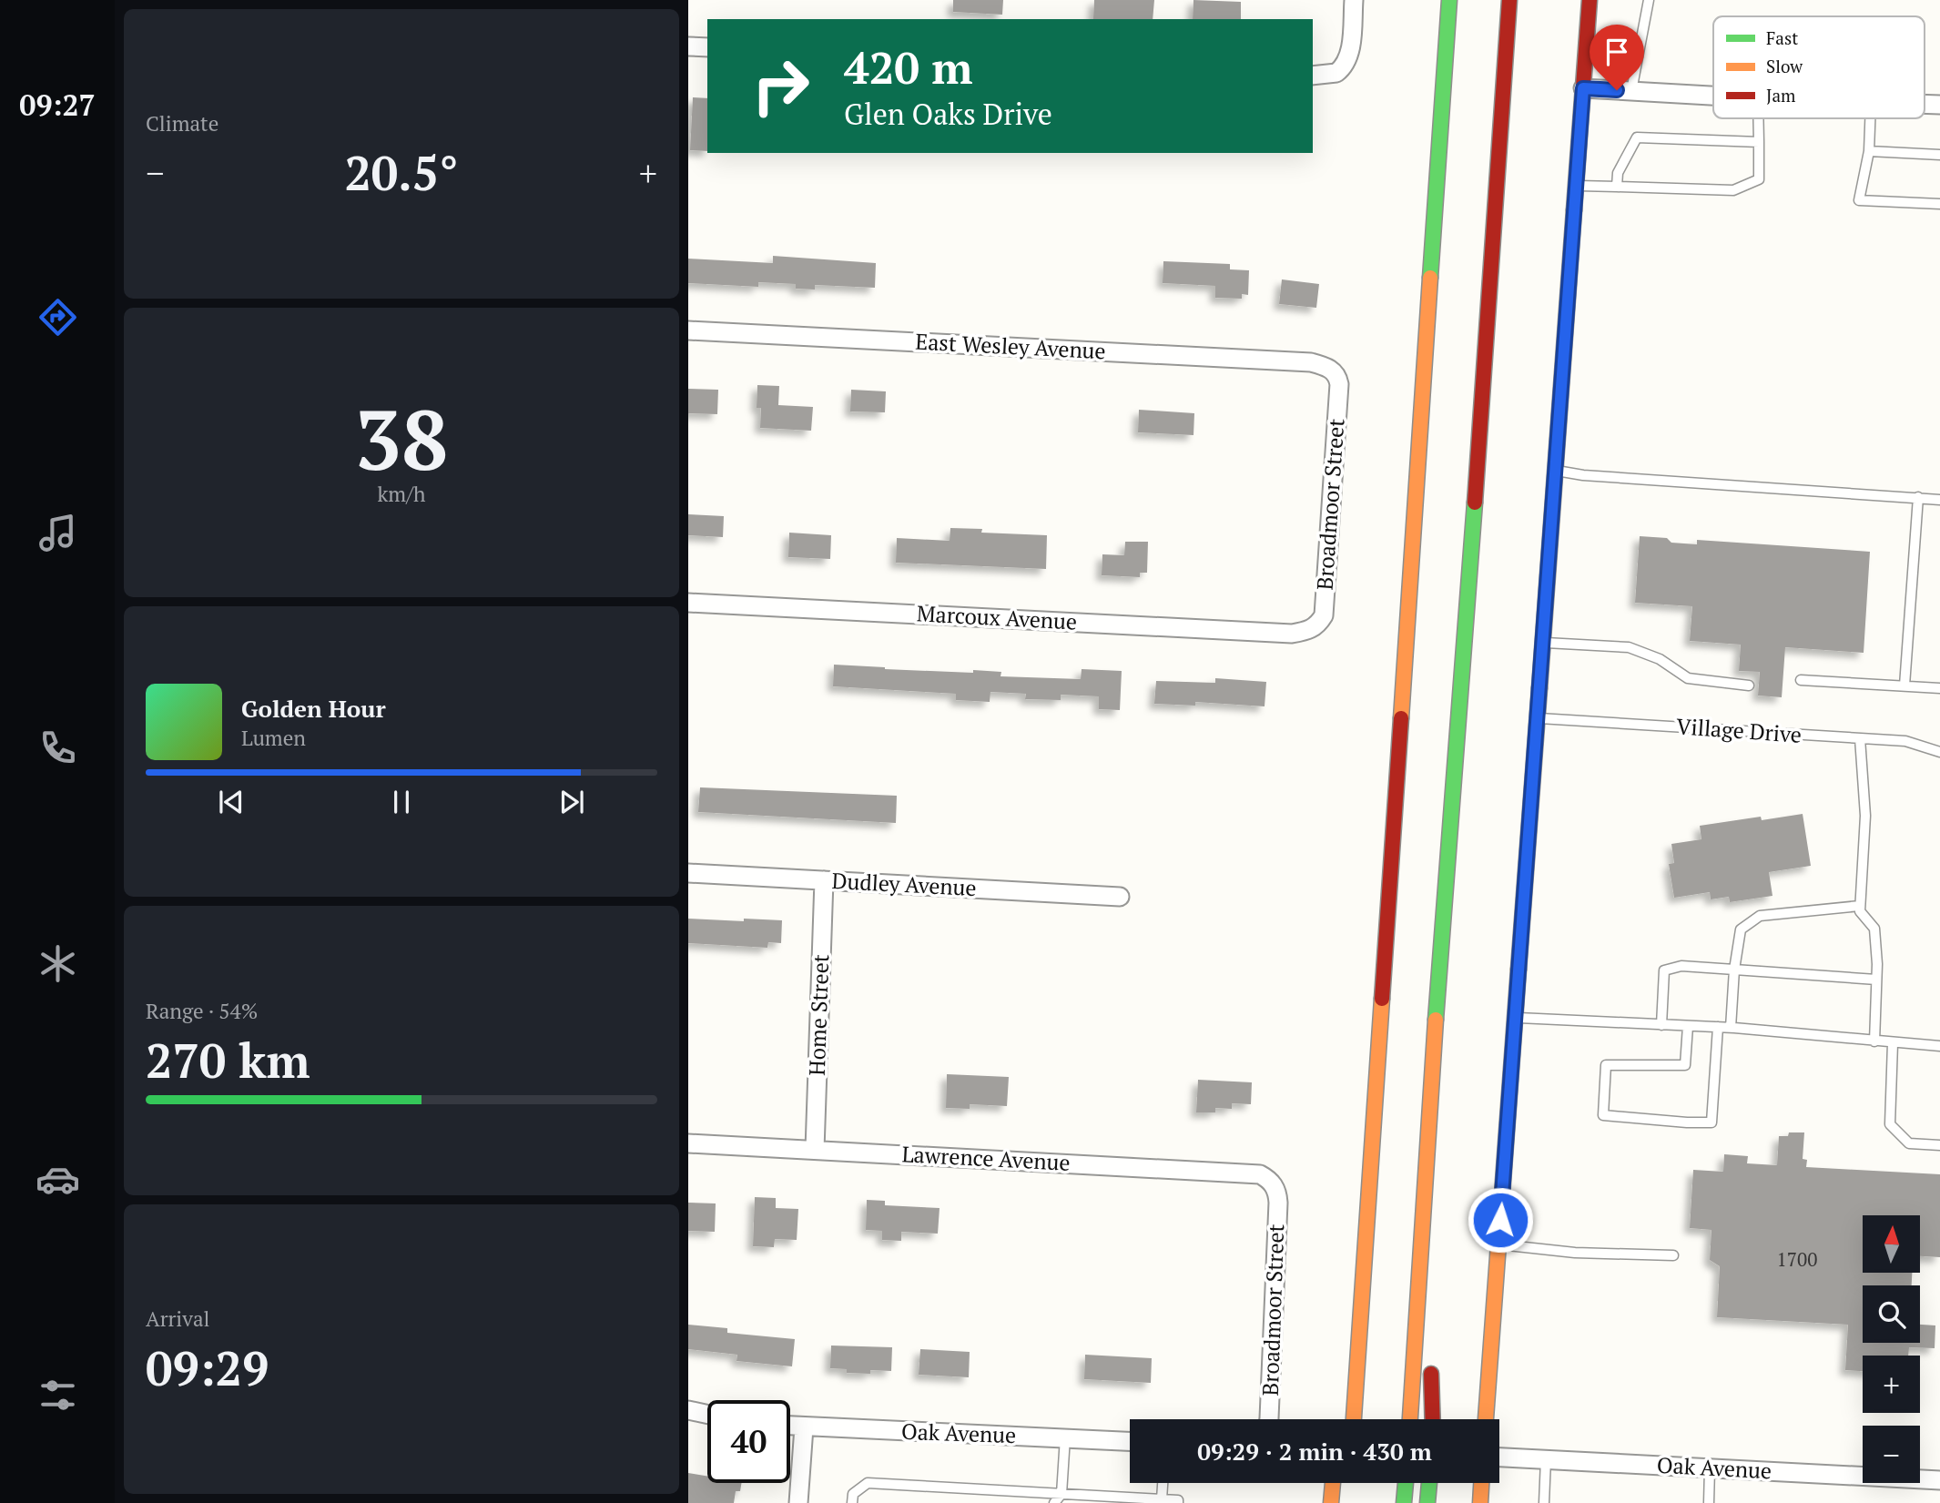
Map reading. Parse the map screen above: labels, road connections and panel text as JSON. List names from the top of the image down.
{
  "streets": {
    "street": [
      "East Wesley Avenue",
      "Broadmoor Street",
      "Marcoux Avenue",
      "Dudley Avenue",
      "Home Street",
      "Lawrence Avenue",
      "Oak Avenue"
    ],
    "lane": ["Village Drive"]
  },
  "crossings": [
    ["East Wesley Avenue", "Broadmoor Street"],
    ["Broadmoor Street", "Marcoux Avenue"],
    ["Broadmoor Street", "Lawrence Avenue"],
    ["Dudley Avenue", "Home Street"],
    ["Home Street", "Lawrence Avenue"]
  ],
  "house_numbers": ["1700"],
  "legend": ["Fast", "Slow", "Jam"],
  "north": "top",
  "page": {
    "tabs": "09:27",
    "tile": [
      "Climate",
      ["38", "km/h"],
      ["Range · 54%", "270 km"],
      ["Arrival", "09:29"]
    ],
    "turn": ["420 m", "Glen Oaks Drive"],
    "heat": ["−", "20.5°", "+"],
    "song": ["Golden Hour", "Lumen"],
    "map_buttons": ["+", "−"],
    "limit": "40",
    "trip": "09:29 · 2 min · 430 m"
  }
}
